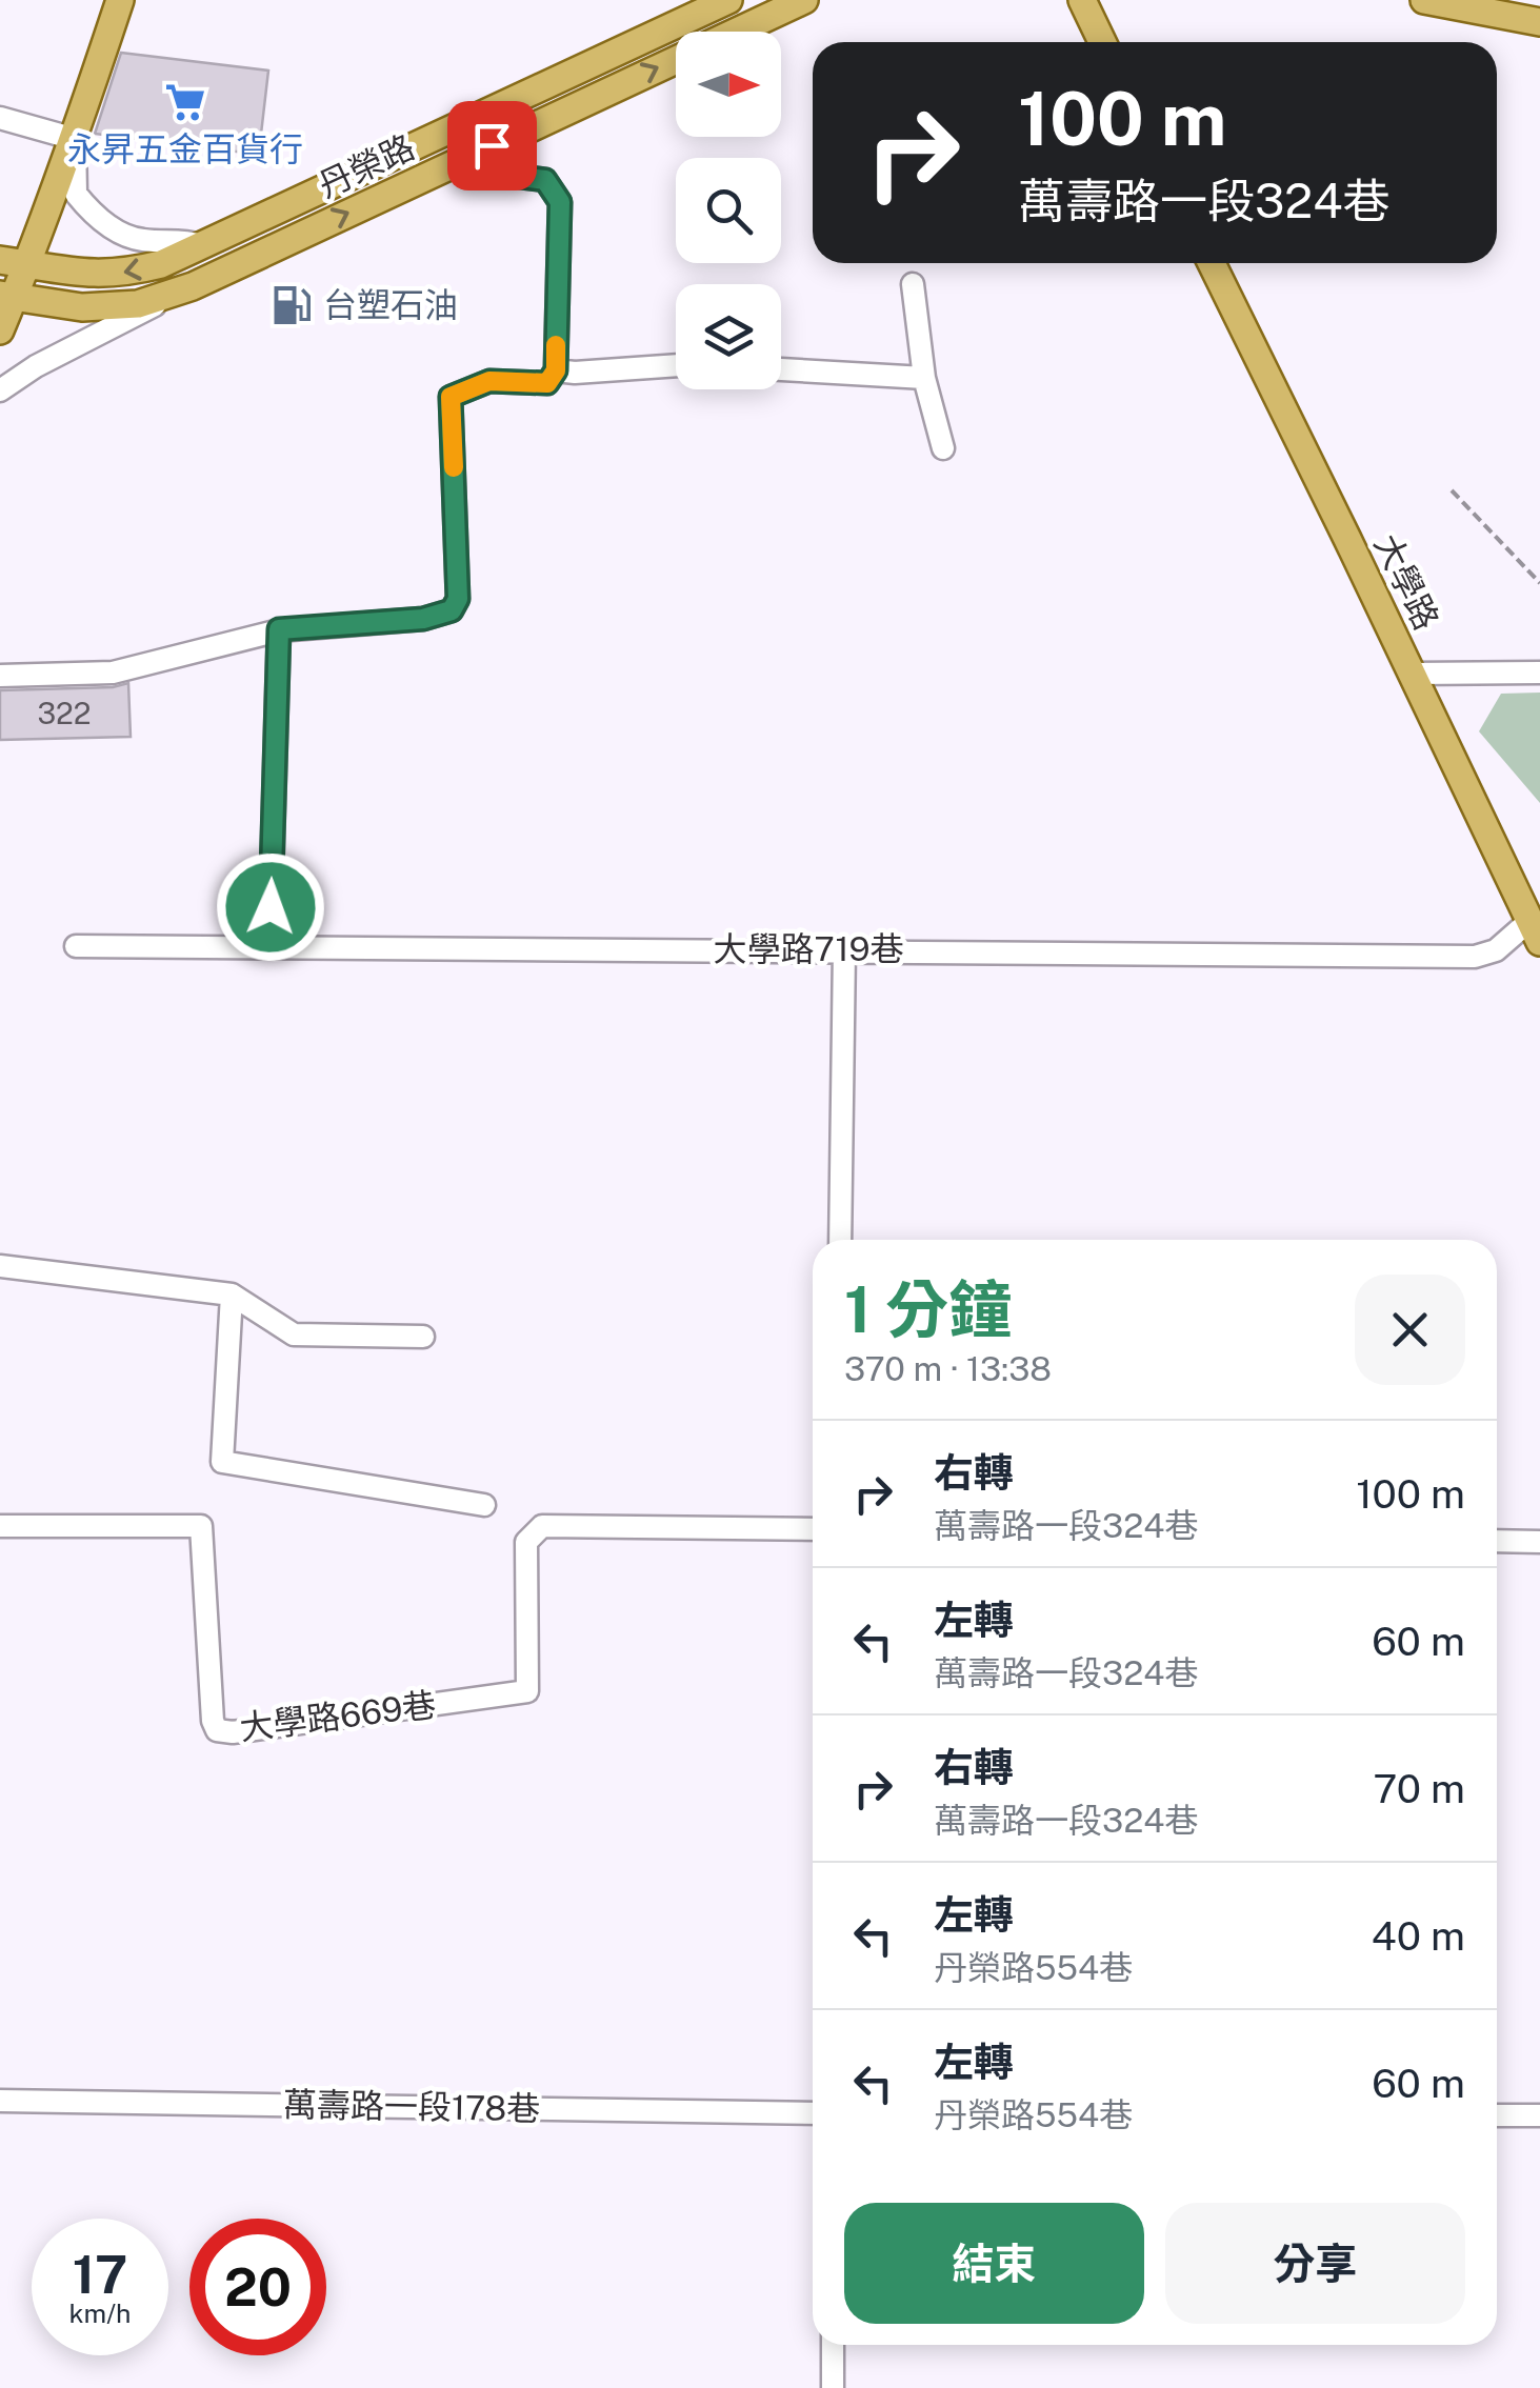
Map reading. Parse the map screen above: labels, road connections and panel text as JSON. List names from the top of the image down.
{
  "streets": {
    "main road": ["丹榮路", "大學路"],
    "street": ["大學路719巷", "大學路669巷", "萬壽路一段178巷"]
  },
  "crossings": [
    ["大學路", "大學路719巷"]
  ],
  "places": {
    "supermarket": ["永昇五金百貨行"],
    "fuel station": ["台塑石油"]
  },
  "house_numbers": ["322"],
  "north": "right",
  "page": {
    "turn": ["100 m", "萬壽路一段324巷"],
    "heading": ["1 分鐘", "370 m · 13:38"],
    "list": [
      {
        "name": "右轉",
        "note": "萬壽路一段324巷",
        "value": "100 m"
      },
      {
        "name": "左轉",
        "note": "萬壽路一段324巷",
        "value": "60 m"
      },
      {
        "name": "右轉",
        "note": "萬壽路一段324巷",
        "value": "70 m"
      },
      {
        "name": "左轉",
        "note": "丹榮路554巷",
        "value": "40 m"
      },
      {
        "name": "左轉",
        "note": "丹榮路554巷",
        "value": "60 m"
      }
    ],
    "buttons": ["結束", "分享"],
    "speed": "17 km/h",
    "limit": "20"
  }
}
